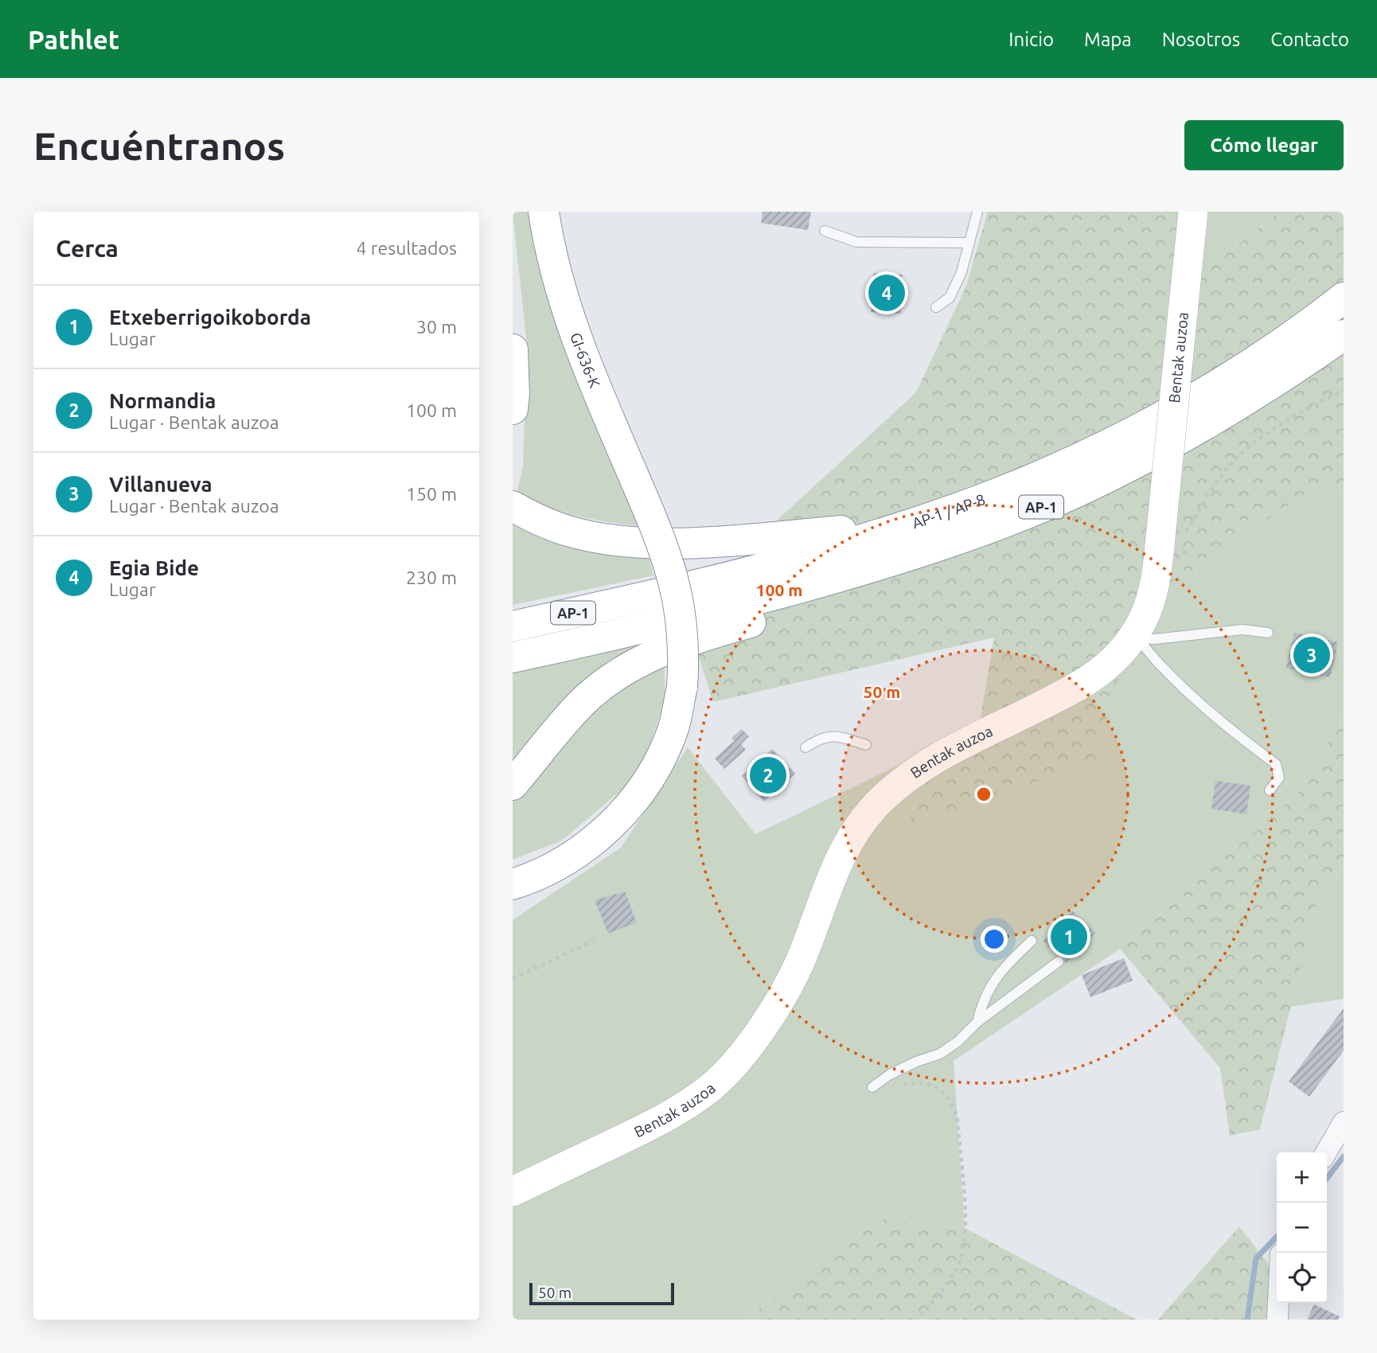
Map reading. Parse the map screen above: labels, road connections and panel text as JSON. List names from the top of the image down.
{
  "streets": {
    "highway": ["GI-636-K", "AP-1", "AP-1 / AP-8"],
    "main road": ["Bentak auzoa"]
  },
  "scale_bar": "50 m",
  "page": {
    "header": "Pathlet",
    "nav": [
      "Inicio",
      "Mapa",
      "Nosotros",
      "Contacto"
    ],
    "buttons": "Cómo llegar",
    "title": "Encuéntranos",
    "heading": ["Cerca", "4 resultados"],
    "pins": [
      "4",
      "3",
      "2",
      "1"
    ],
    "list": [
      {
        "mark": "1",
        "name": "Etxeberrigoikoborda",
        "note": "Lugar",
        "value": "30 m"
      },
      {
        "mark": "2",
        "name": "Normandia",
        "note": "Lugar · Bentak auzoa",
        "value": "100 m"
      },
      {
        "mark": "3",
        "name": "Villanueva",
        "note": "Lugar · Bentak auzoa",
        "value": "150 m"
      },
      {
        "mark": "4",
        "name": "Egia Bide",
        "note": "Lugar",
        "value": "230 m"
      }
    ],
    "map_buttons": ["+", "−"],
    "scale": "50 m"
  },
  "rings": ["100 m", "50 m"]
}
